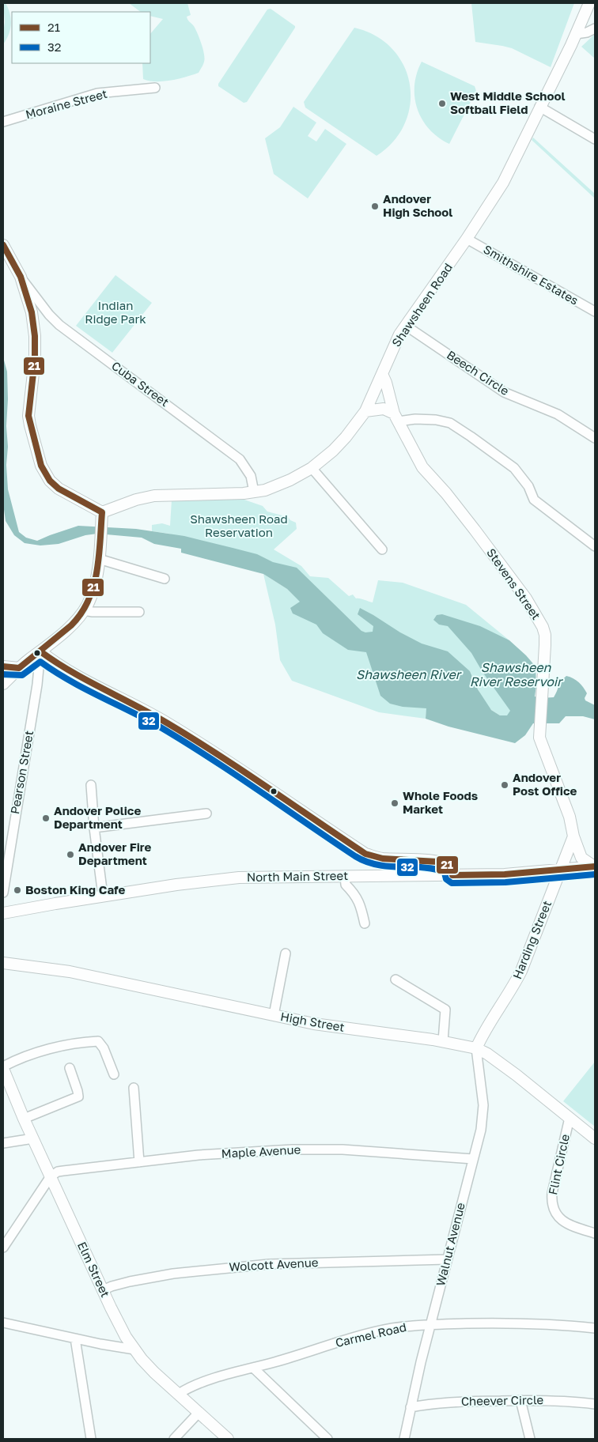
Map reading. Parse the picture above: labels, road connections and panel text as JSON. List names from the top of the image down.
{
  "streets": {
    "main road": [
      "Shawsheen Road",
      "Stevens Street",
      "North Main Street",
      "Harding Street",
      "High Street",
      "Elm Street"
    ],
    "street": [
      "Moraine Street",
      "Smithshire Estates",
      "Beech Circle",
      "Cuba Street",
      "Pearson Street",
      "Maple Avenue",
      "Flint Circle",
      "Walnut Avenue",
      "Wolcott Avenue",
      "Carmel Road",
      "Cheever Circle"
    ]
  },
  "crossings": [
    ["Smithshire Estates", "Shawsheen Road"],
    ["Shawsheen Road", "Beech Circle"],
    ["Shawsheen Road", "Cuba Street"],
    ["Shawsheen Road", "Stevens Street"],
    ["Stevens Street", "North Main Street"],
    ["North Main Street", "Harding Street"],
    ["Harding Street", "High Street"],
    ["Harding Street", "Walnut Avenue"],
    ["High Street", "Flint Circle"],
    ["High Street", "Walnut Avenue"],
    ["Maple Avenue", "Walnut Avenue"],
    ["Maple Avenue", "Elm Street"],
    ["Walnut Avenue", "Wolcott Avenue"],
    ["Walnut Avenue", "Carmel Road"],
    ["Walnut Avenue", "Cheever Circle"],
    ["Wolcott Avenue", "Elm Street"],
    ["Elm Street", "Carmel Road"]
  ],
  "water": ["Shawsheen River Reservoir", "Shawsheen River"],
  "parks": ["Indian Ridge Park", "Shawsheen Road Reservation"],
  "places": [
    "West Middle School Softball Field",
    "Andover High School",
    "Andover Post Office",
    "Whole Foods Market",
    "Andover Police Department",
    "Andover Fire Department",
    "Boston King Cafe"
  ],
  "lines": ["transit line 21", "transit line 32"],
  "legend": ["21", "32"]
}
